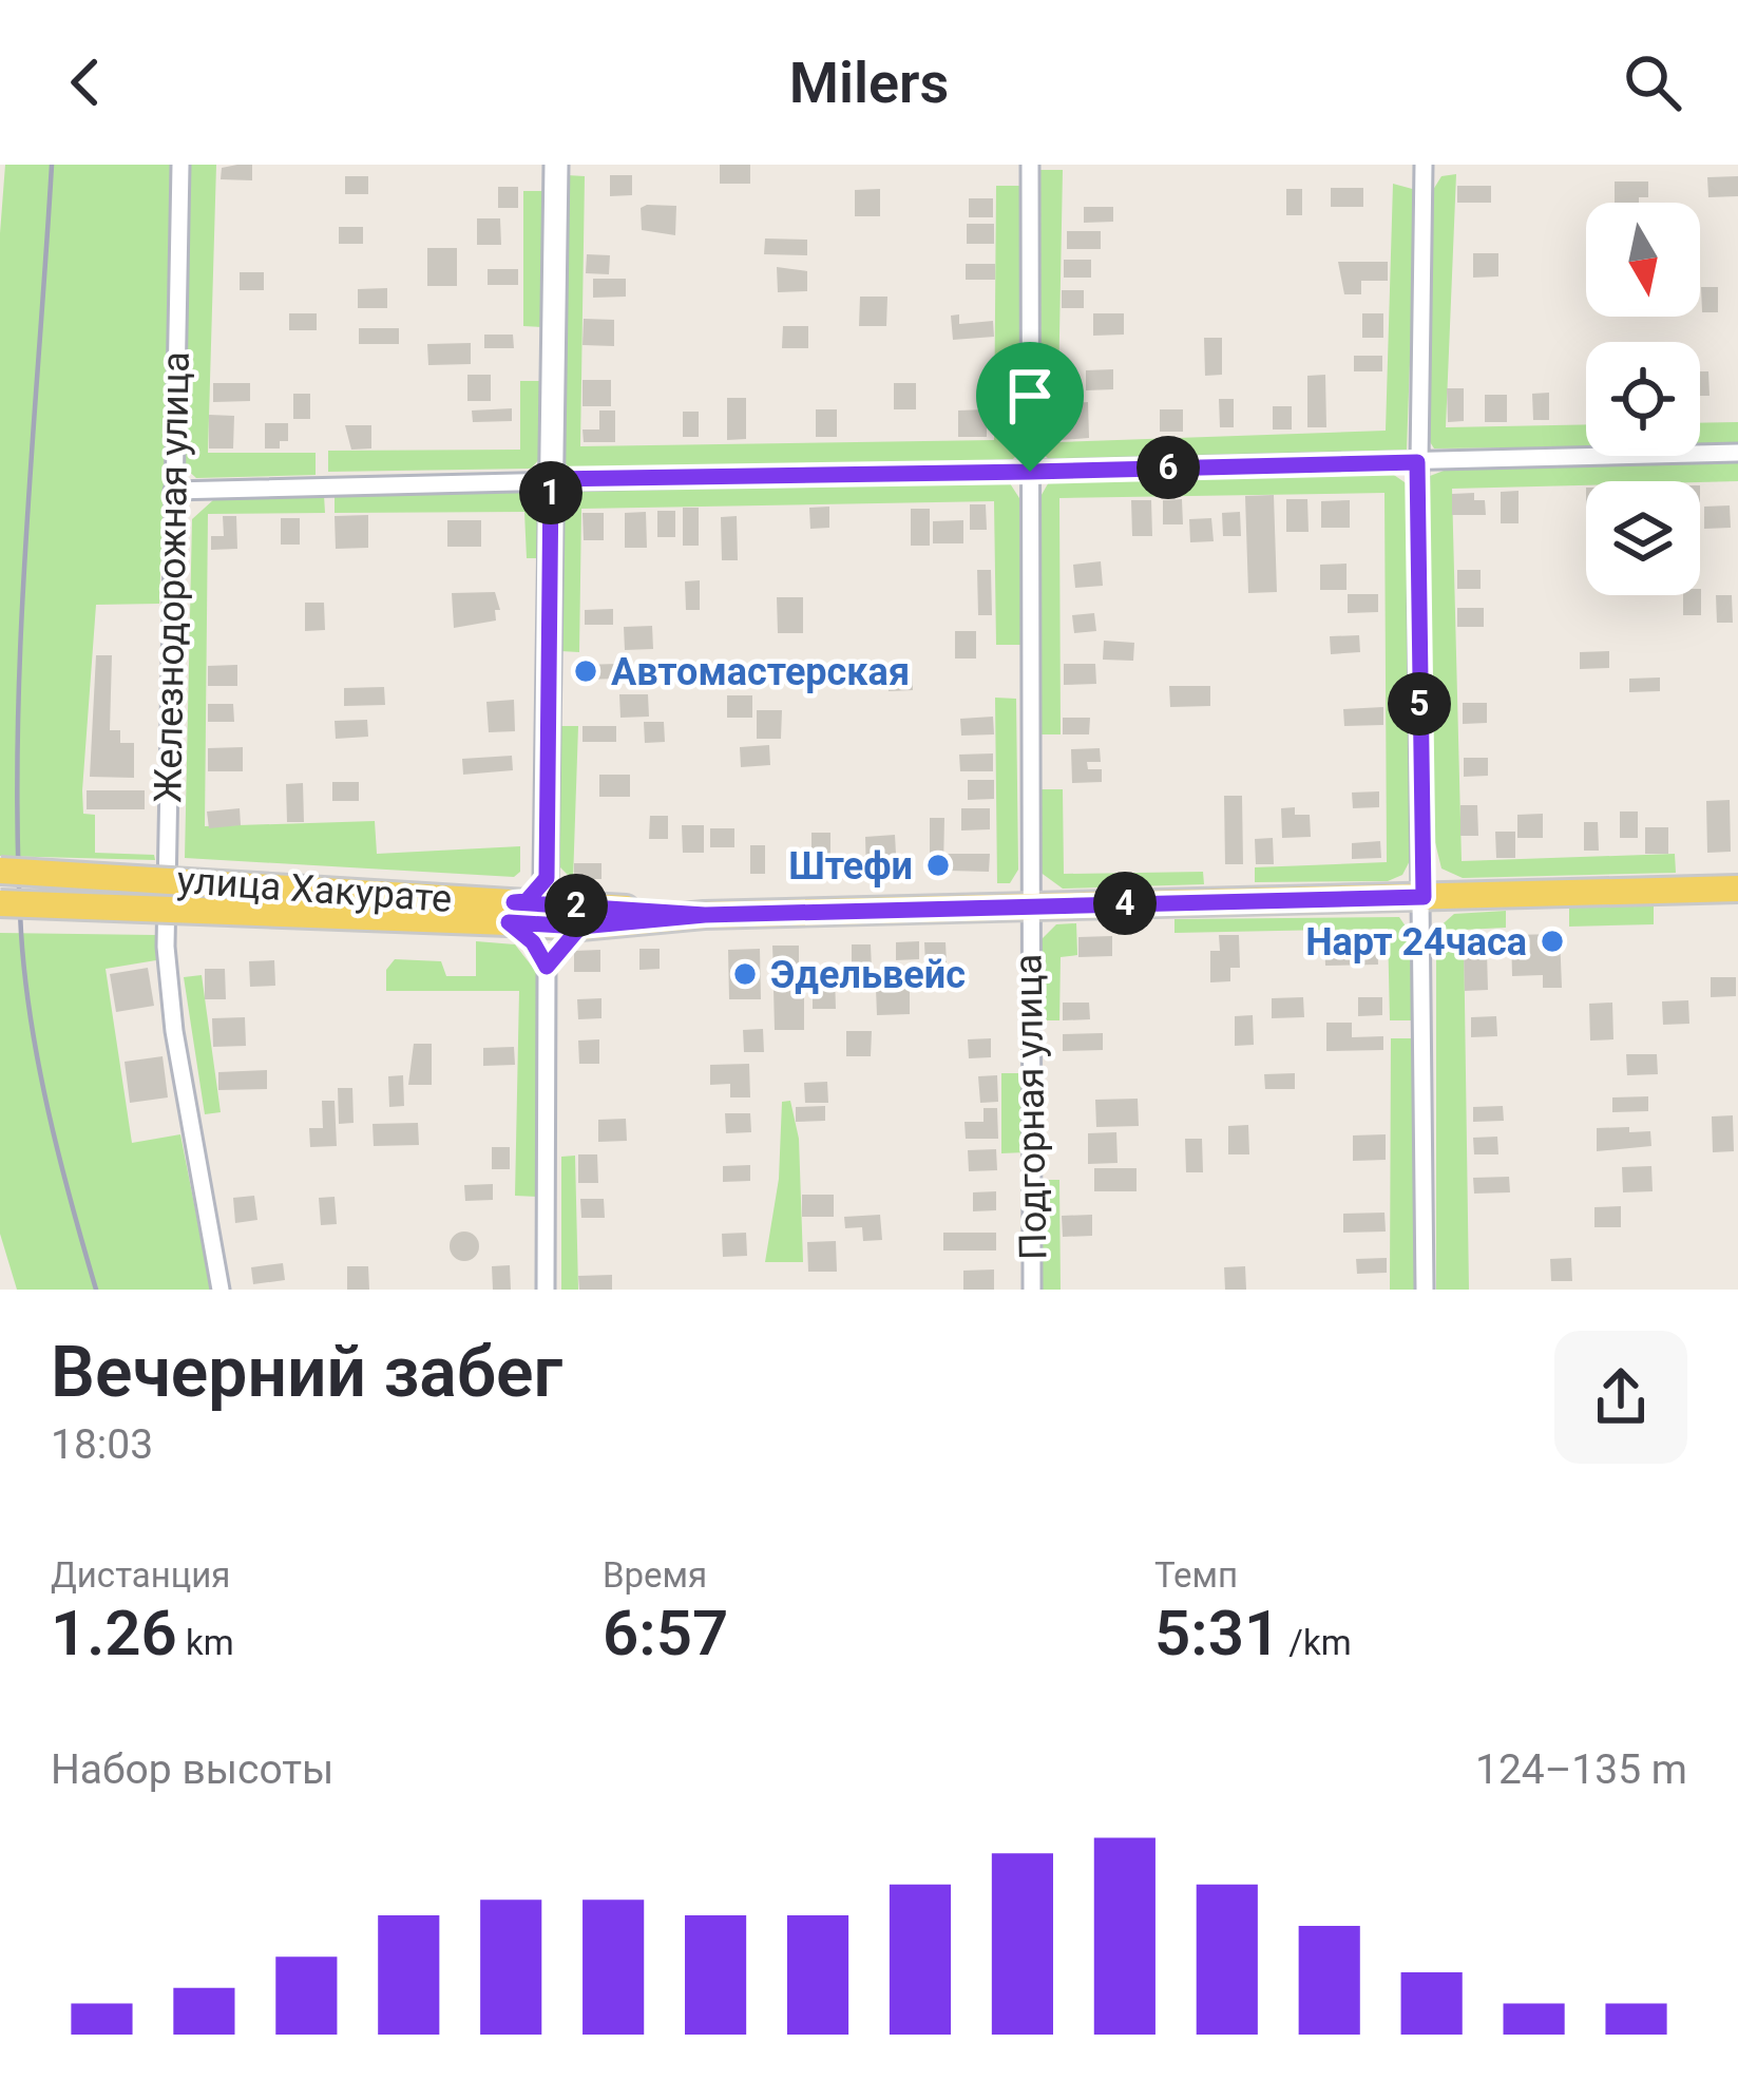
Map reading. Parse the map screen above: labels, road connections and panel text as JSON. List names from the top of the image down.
{
  "streets": {
    "main road": ["улица Хакурате"],
    "street": ["Железнодорожная улица", "Подгорная улица"]
  },
  "crossings": [
    ["улица Хакурате", "Подгорная улица"]
  ],
  "places": [
    "Автомастерская",
    "Штефи",
    "Нарт 24часа",
    "Эдельвейс"
  ],
  "north": "bottom",
  "page": {
    "header": "Milers",
    "pins": [
      "6",
      "1",
      "5",
      "4",
      "2"
    ],
    "heading": ["Вечерний забег", "18:03"],
    "stats": [
      ["Дистанция", "1.26 km"],
      ["Время", "6:57"],
      ["Темп", "5:31 /km"]
    ],
    "chart": ["Набор высоты", "124–135 m"]
  }
}
